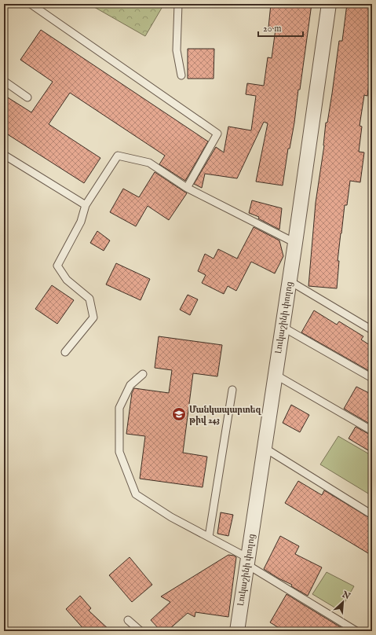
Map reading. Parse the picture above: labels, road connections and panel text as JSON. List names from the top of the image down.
{
  "streets": {
    "street": ["Լուկաշինի փողոց"]
  },
  "places": {
    "school or university": ["Մանկապարտեզ թիվ 243"]
  },
  "scale_bar": "20 m",
  "north": "top right"
}
